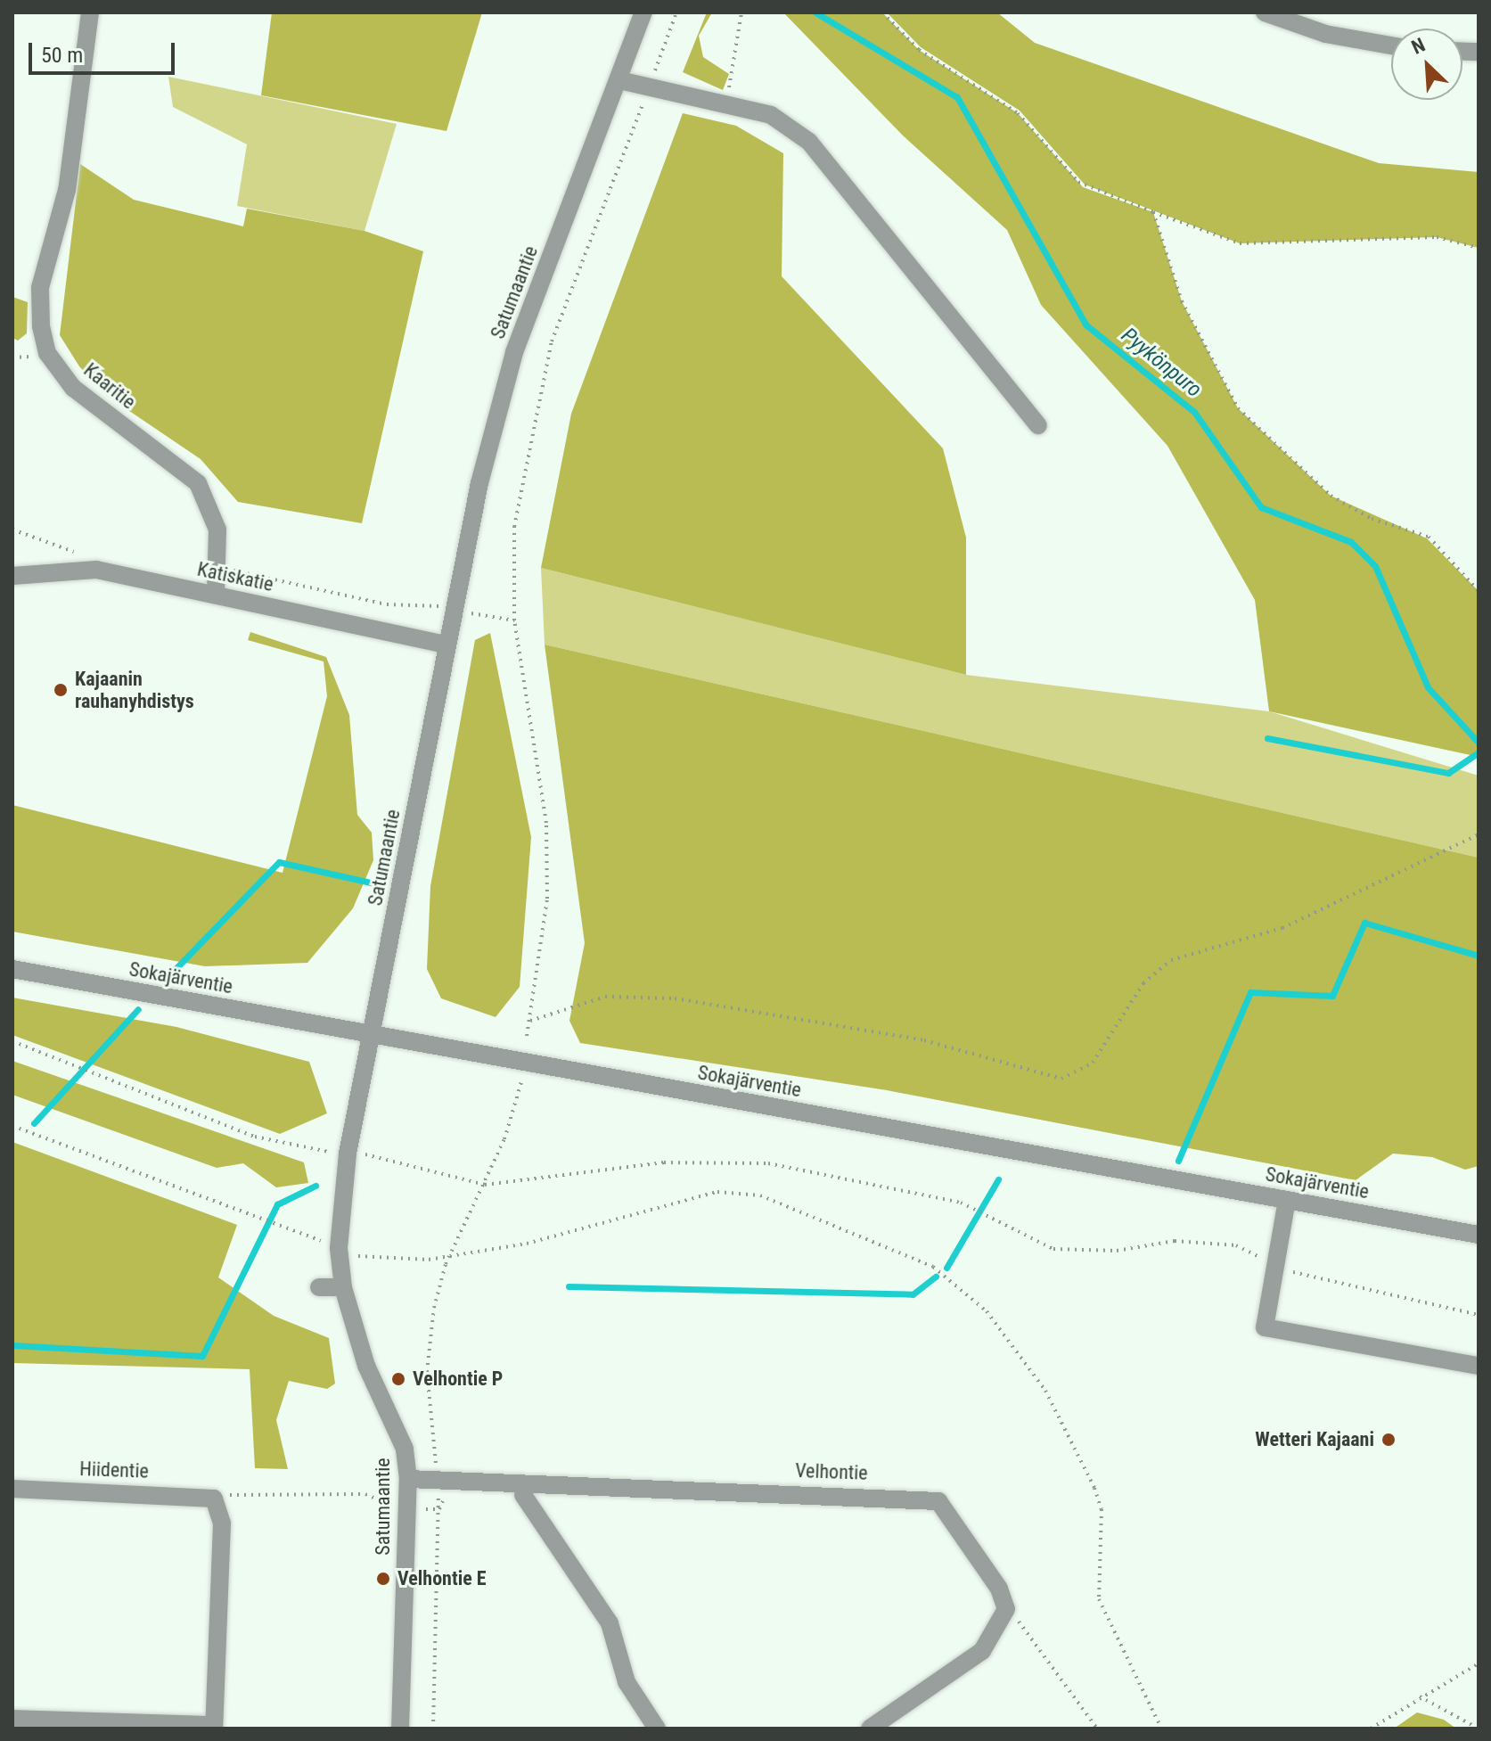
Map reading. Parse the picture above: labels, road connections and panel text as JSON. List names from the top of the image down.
{
  "streets": {
    "street": [
      "Satumaantie",
      "Kaaritie",
      "Katiskatie",
      "Sokajärventie",
      "Hiidentie",
      "Velhontie"
    ]
  },
  "crossings": [
    ["Satumaantie", "Katiskatie"],
    ["Satumaantie", "Sokajärventie"],
    ["Satumaantie", "Velhontie"],
    ["Kaaritie", "Katiskatie"]
  ],
  "water": ["Pyykönpuro"],
  "places": [
    "Kajaanin rauhanyhdistys",
    "Velhontie P",
    "Wetteri Kajaani",
    "Velhontie E"
  ],
  "scale_bar": "50 m",
  "north": "top left"
}
